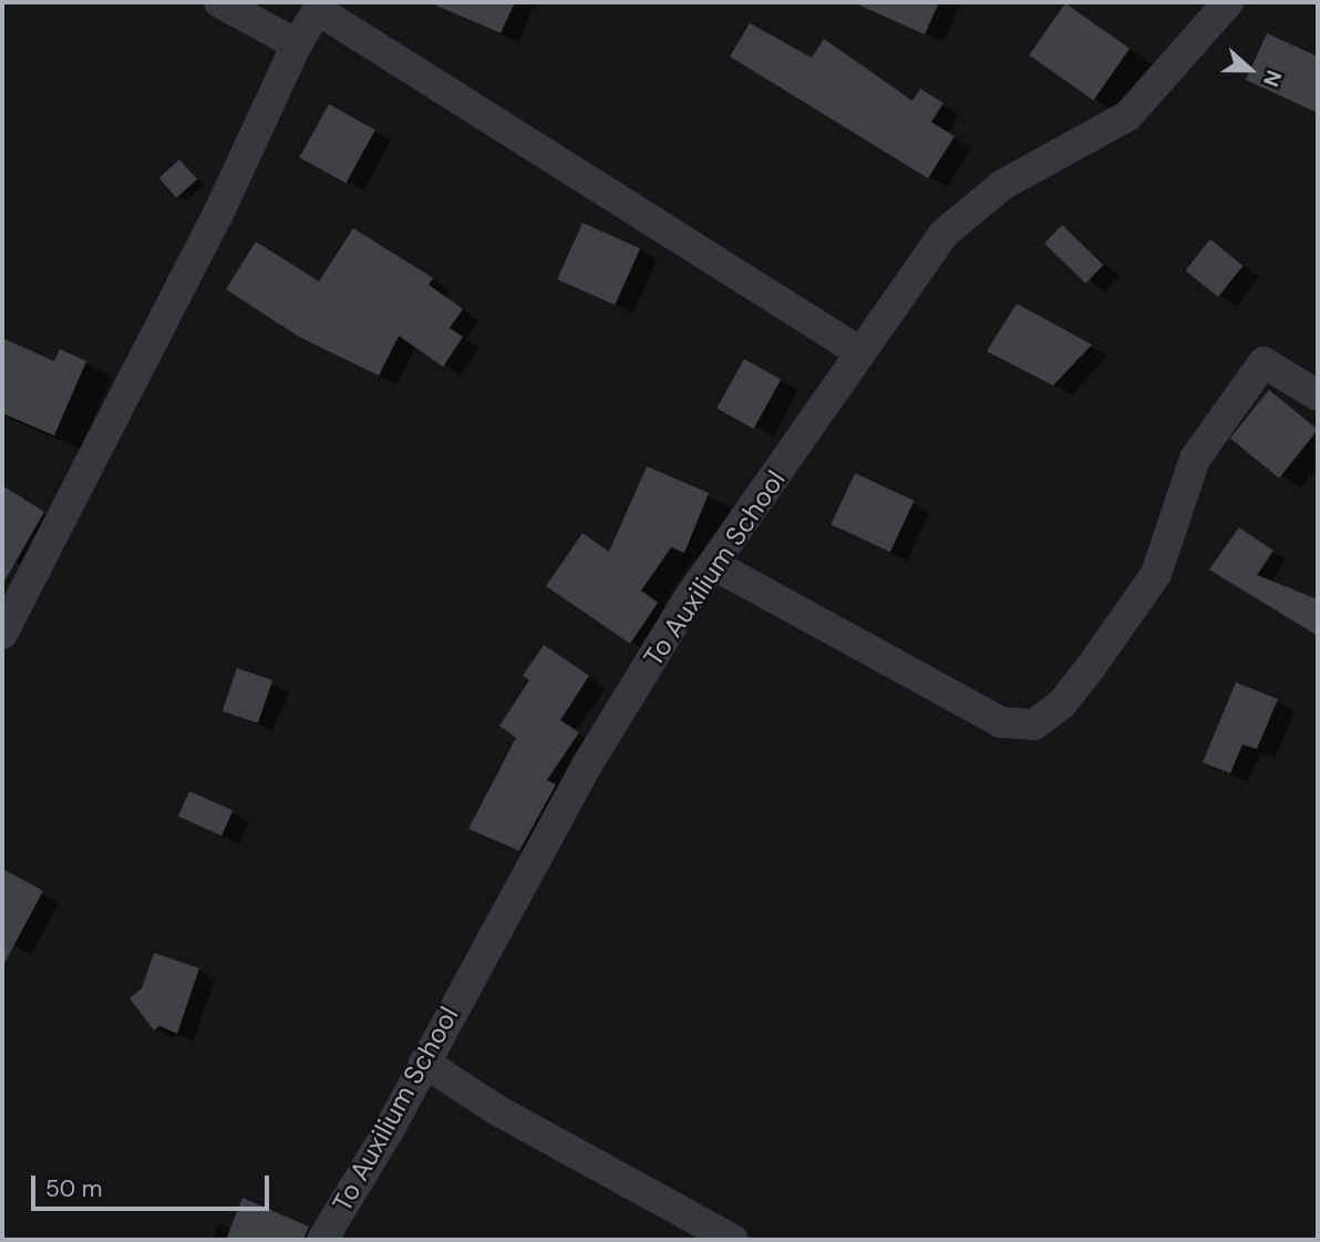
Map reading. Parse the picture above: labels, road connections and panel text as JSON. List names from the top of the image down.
{
  "streets": {
    "street": ["To Auxilium School"]
  },
  "scale_bar": "50 m",
  "north": "right"
}
